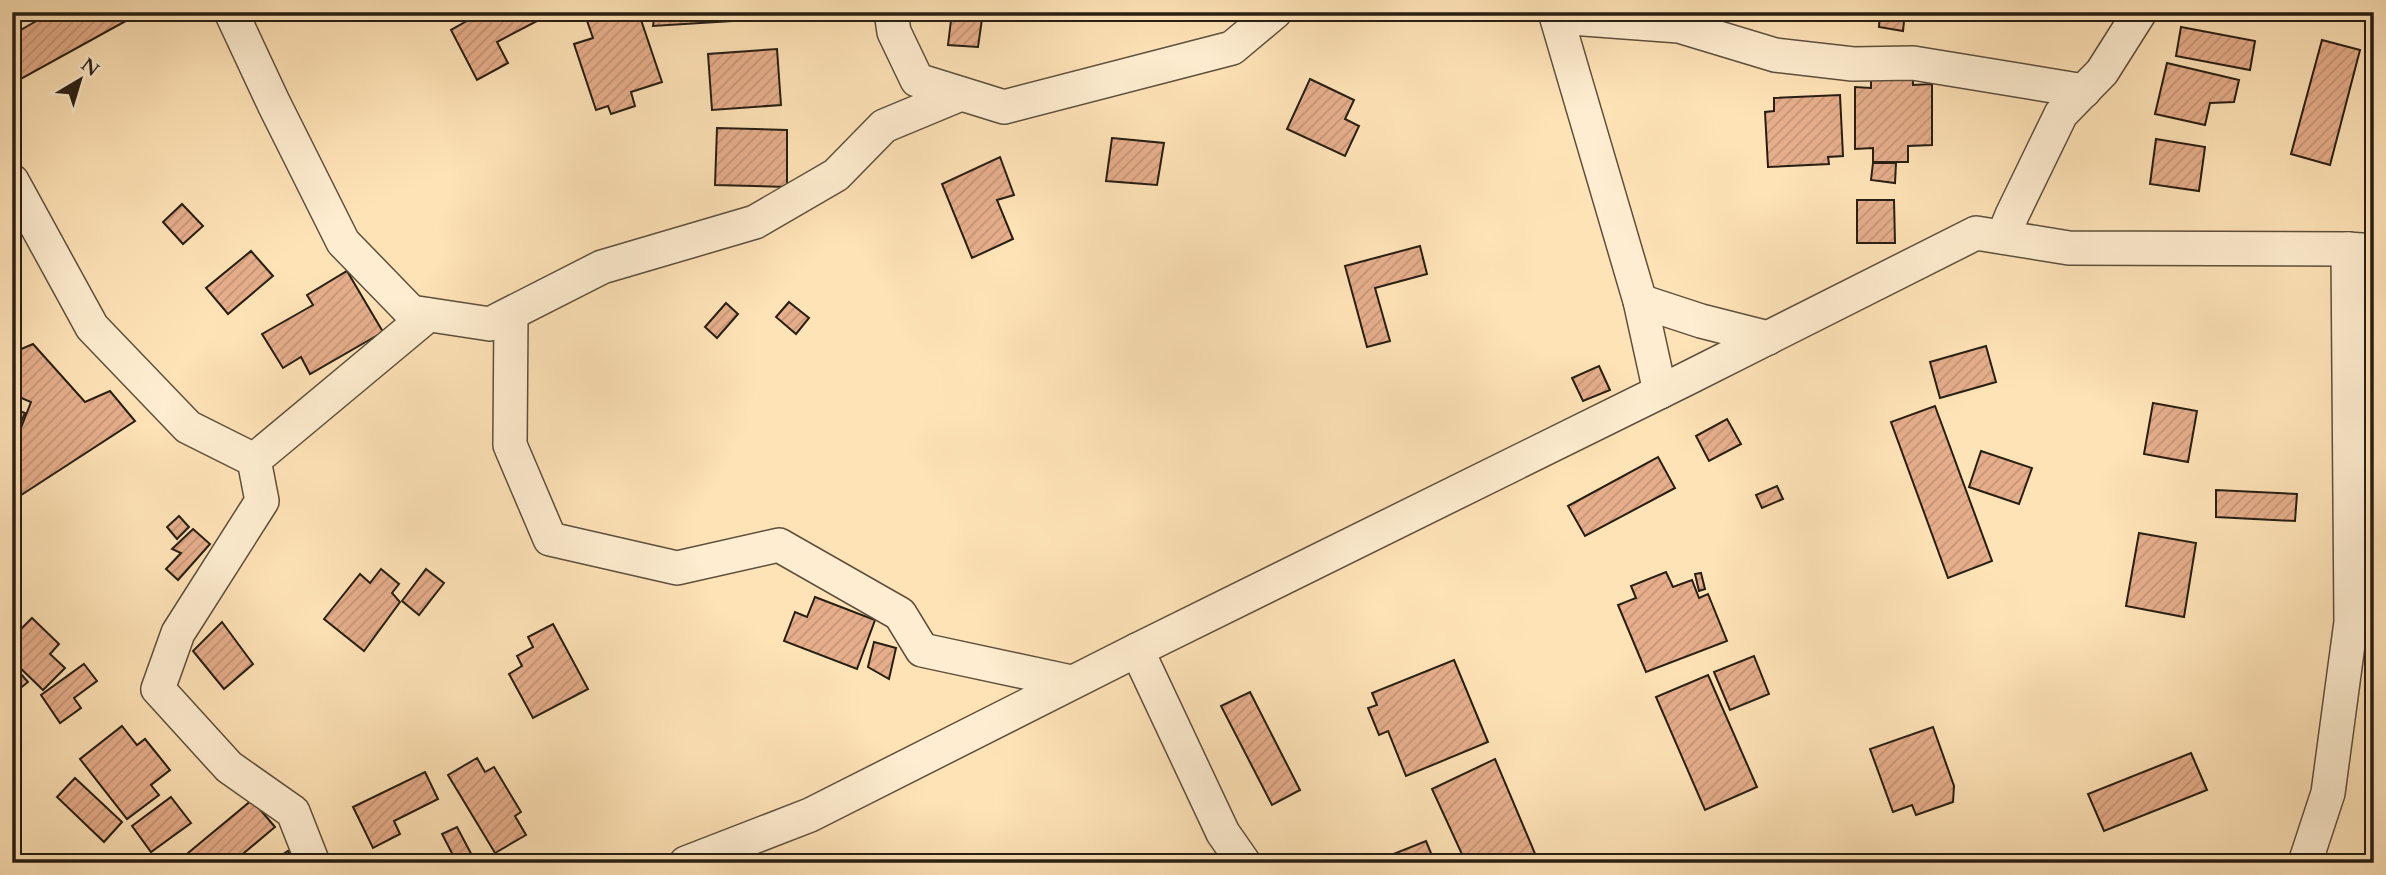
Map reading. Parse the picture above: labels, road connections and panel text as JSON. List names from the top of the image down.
{
  "north": "top right"
}
